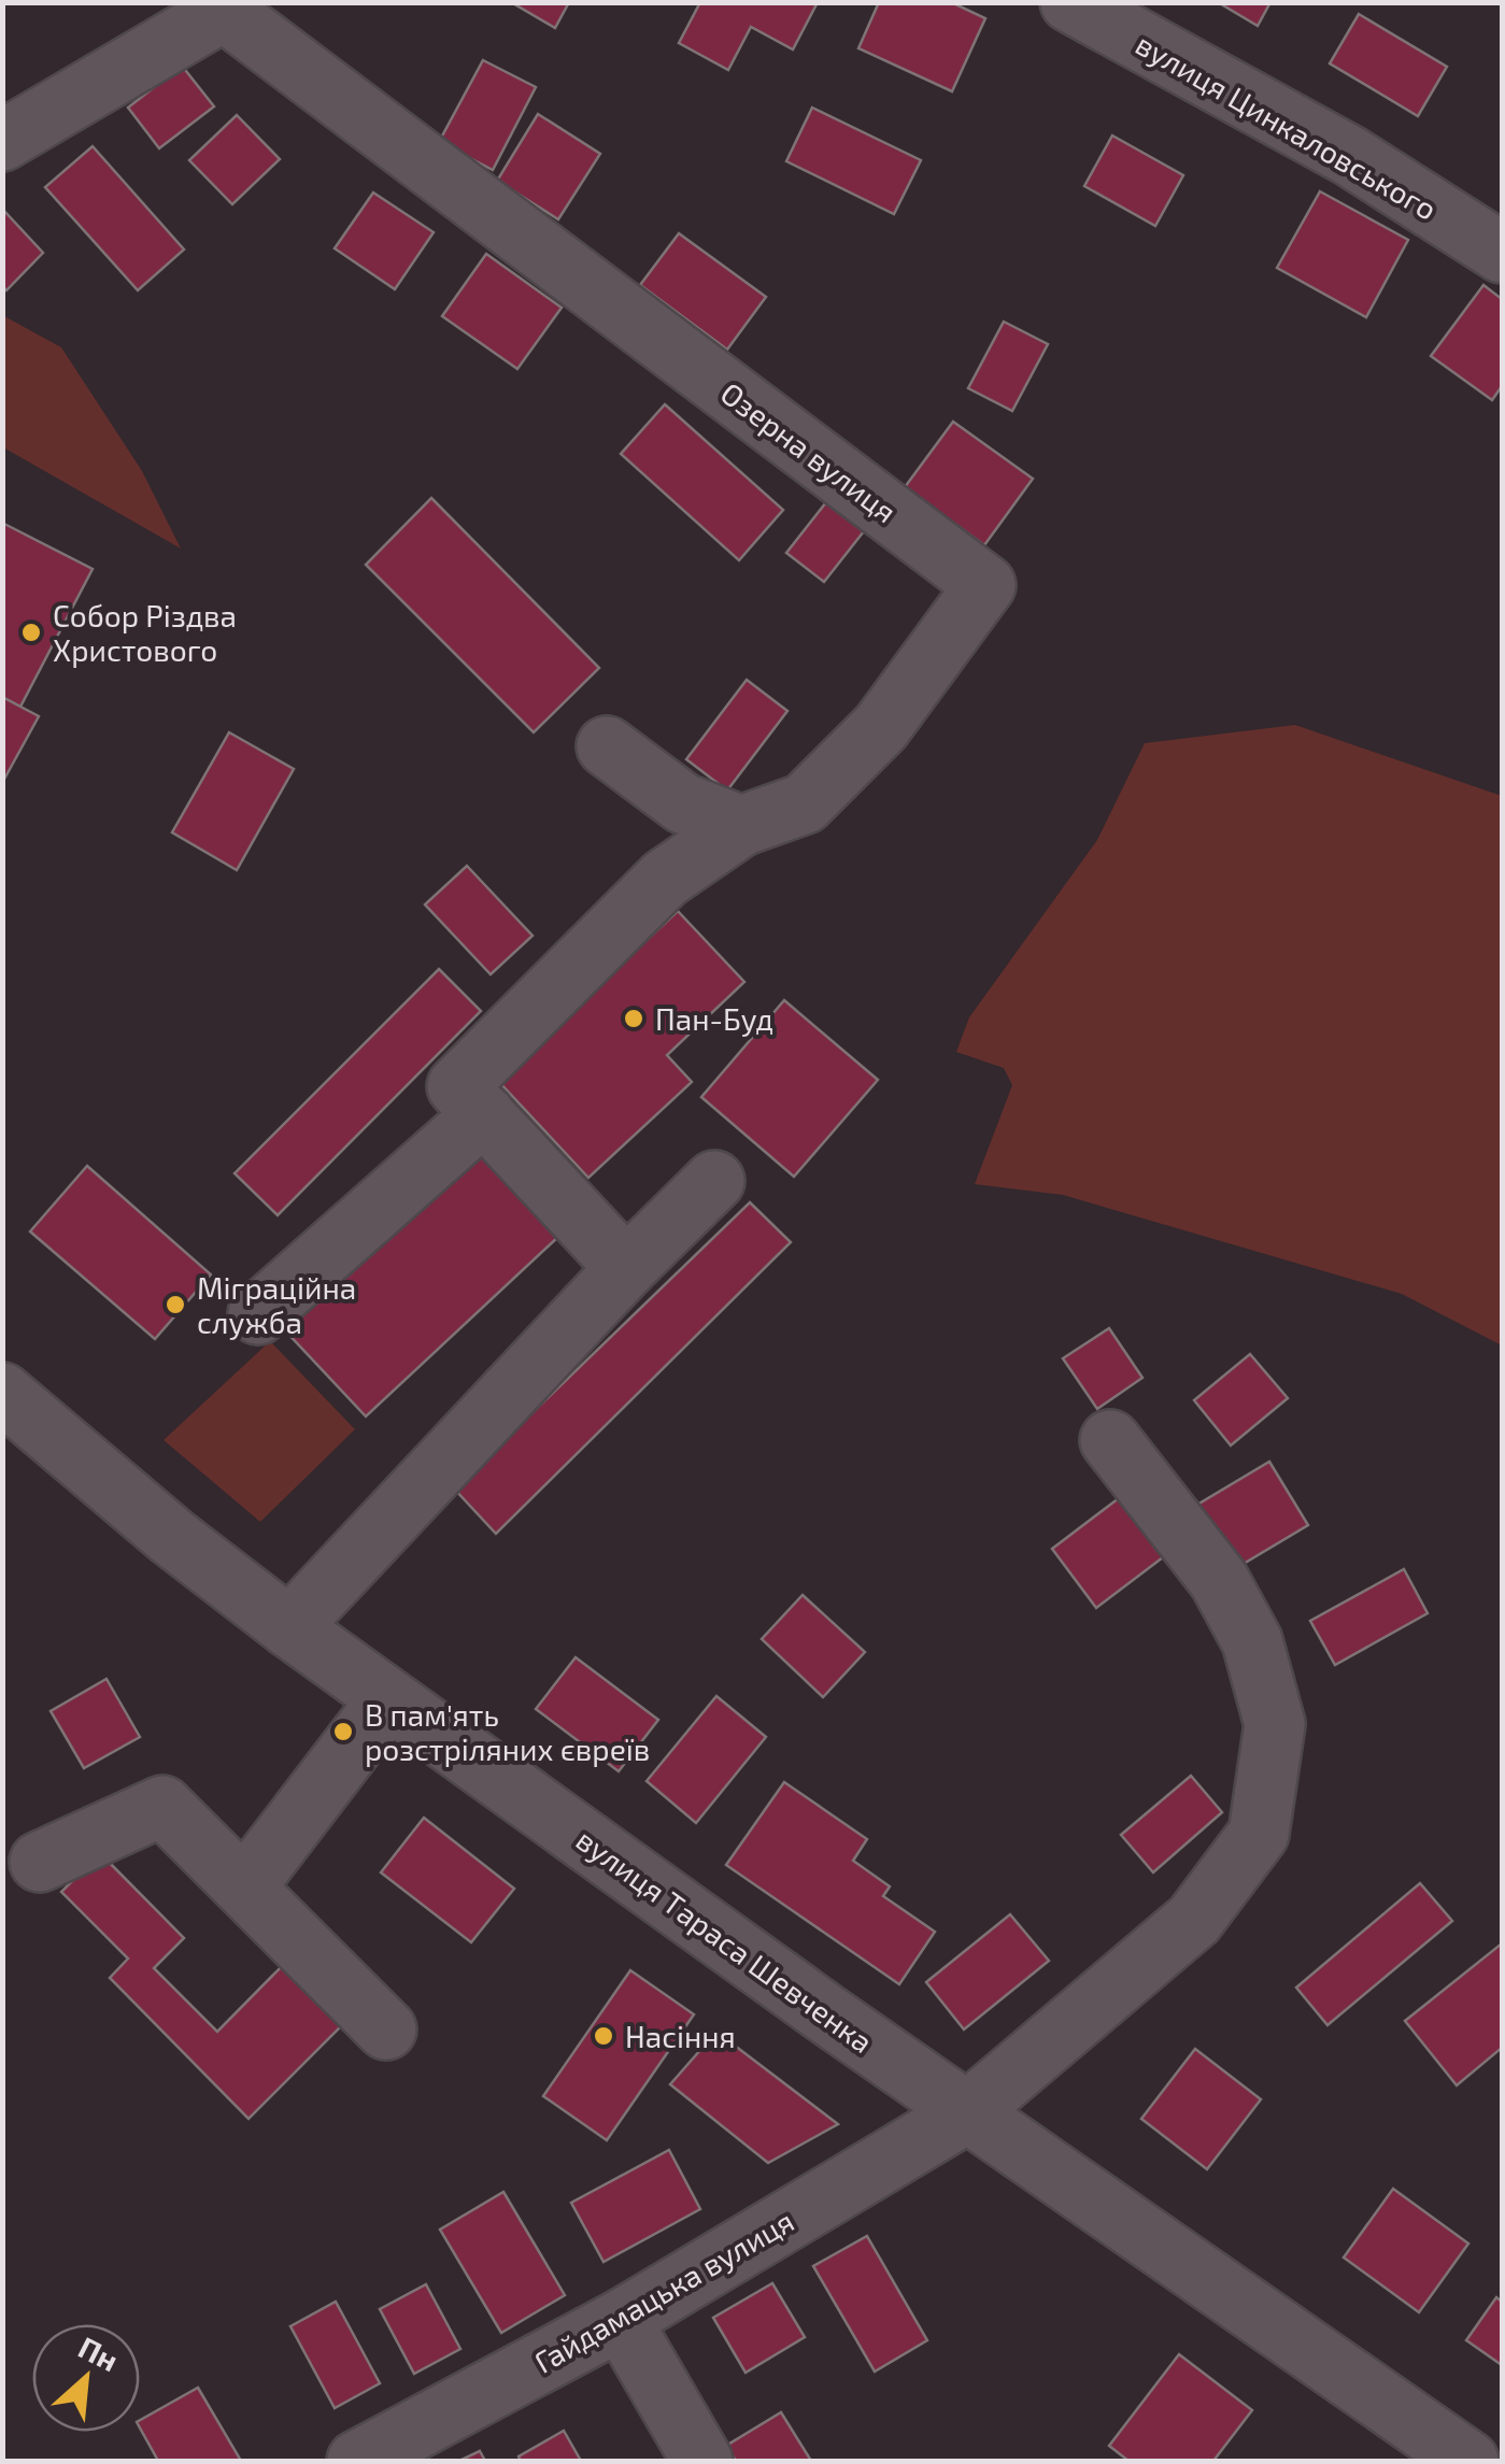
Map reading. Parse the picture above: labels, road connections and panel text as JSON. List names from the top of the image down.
{
  "streets": {
    "street": [
      "вулиця Цинкаловського",
      "Озерна вулиця",
      "вулиця Тараса Шевченка",
      "Гайдамацька вулиця"
    ]
  },
  "crossings": [
    ["вулиця Тараса Шевченка", "Гайдамацька вулиця"]
  ],
  "places": [
    "Собор Різдва Христового",
    "Пан-Буд",
    "Міграційна служба",
    "В пам'ять розстріляних євреїв",
    "Насіння"
  ],
  "north": "top right"
}
